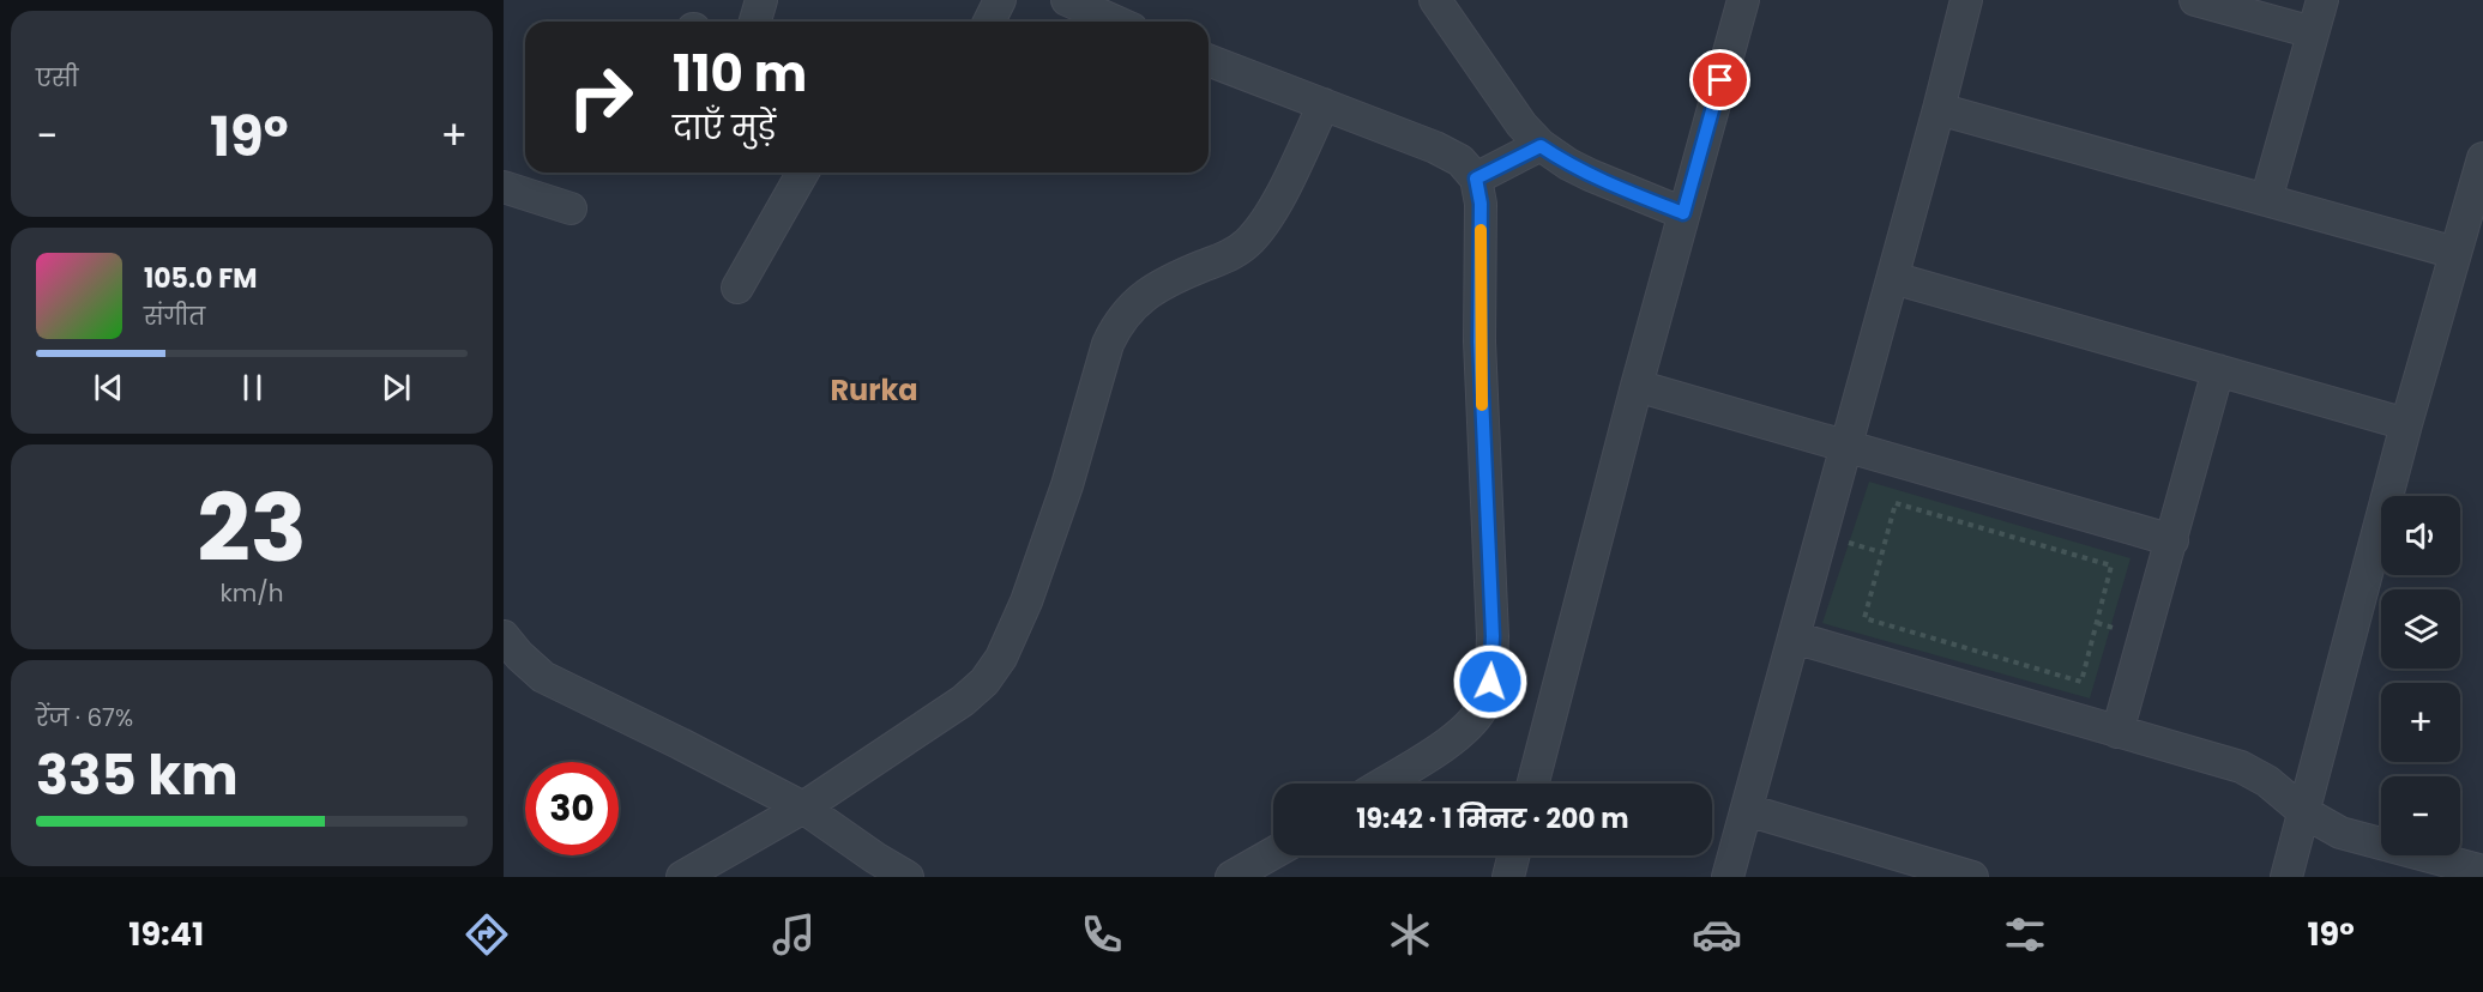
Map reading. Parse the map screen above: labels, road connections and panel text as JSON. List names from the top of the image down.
{
  "districts": ["Rurka"],
  "page": {
    "tile": [
      "एसी",
      ["23", "km/h"],
      ["रेंज · 67%", "335 km"]
    ],
    "turn": ["110 m", "दाएँ मुड़ें"],
    "heat": ["−", "19°", "+"],
    "song": ["105.0 FM", "संगीत"],
    "map_buttons": ["+", "−"],
    "limit": "30",
    "trip": "19:42 · 1 मिनट · 200 m",
    "tabs": ["19:41", "19°"]
  }
}
